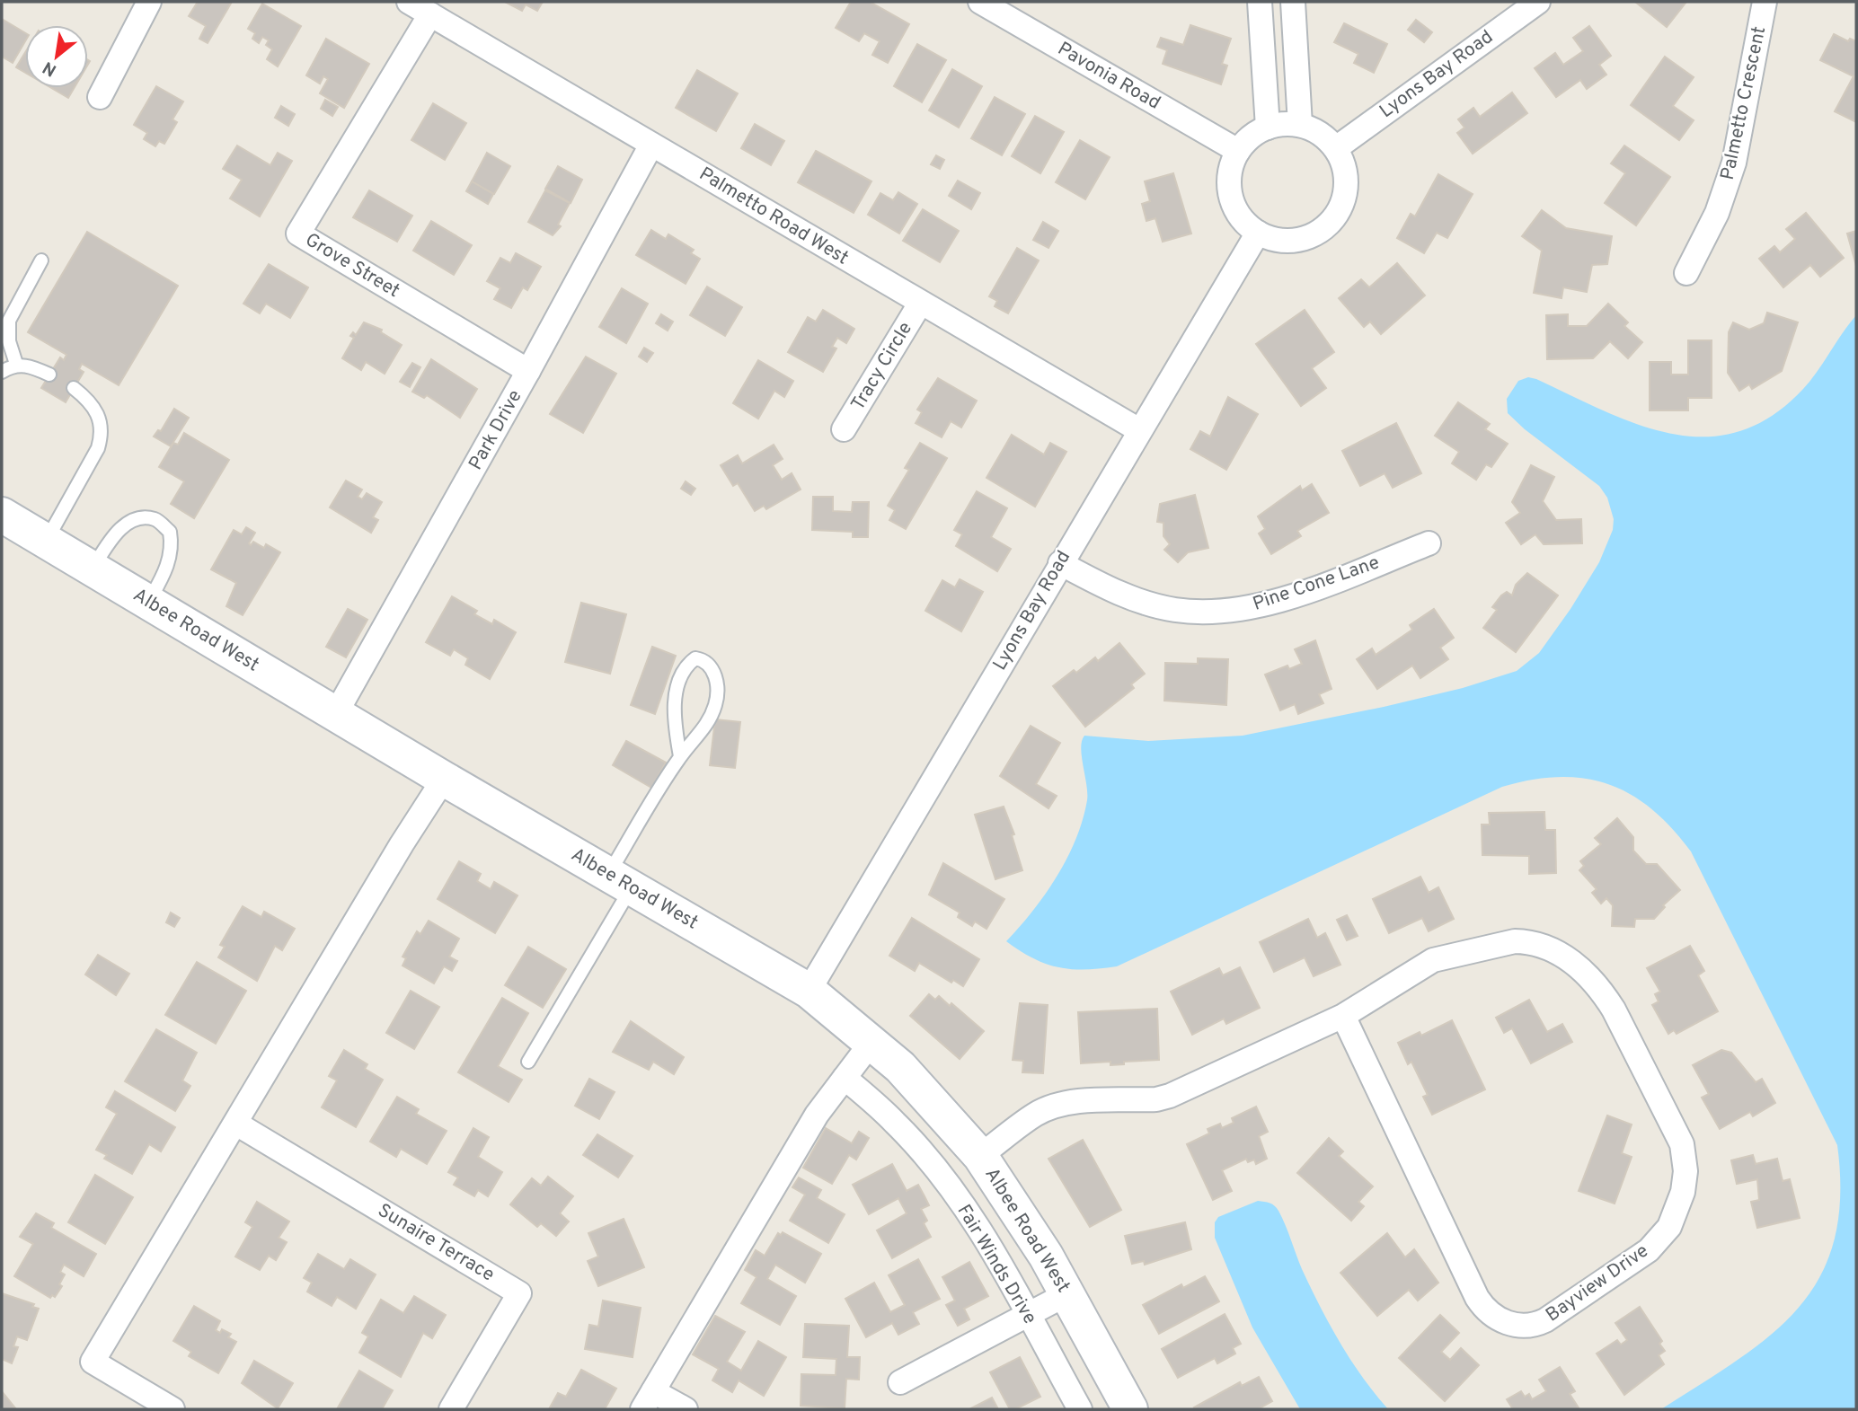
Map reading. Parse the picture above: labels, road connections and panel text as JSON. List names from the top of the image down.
{
  "streets": {
    "street": [
      "Lyons Bay Road",
      "Pavonia Road",
      "Palmetto Crescent",
      "Palmetto Road West",
      "Grove Street",
      "Tracy Circle",
      "Park Drive",
      "Pine Cone Lane",
      "Albee Road West",
      "Sunaire Terrace",
      "Fair Winds Drive",
      "Bayview Drive"
    ]
  },
  "crossings": [
    ["Lyons Bay Road", "Pavonia Road"],
    ["Lyons Bay Road", "Palmetto Road West"],
    ["Lyons Bay Road", "Pine Cone Lane"],
    ["Lyons Bay Road", "Albee Road West"],
    ["Palmetto Road West", "Grove Street"],
    ["Palmetto Road West", "Tracy Circle"],
    ["Palmetto Road West", "Park Drive"],
    ["Grove Street", "Park Drive"],
    ["Park Drive", "Albee Road West"],
    ["Albee Road West", "Bayview Drive"]
  ],
  "north": "bottom left"
}
